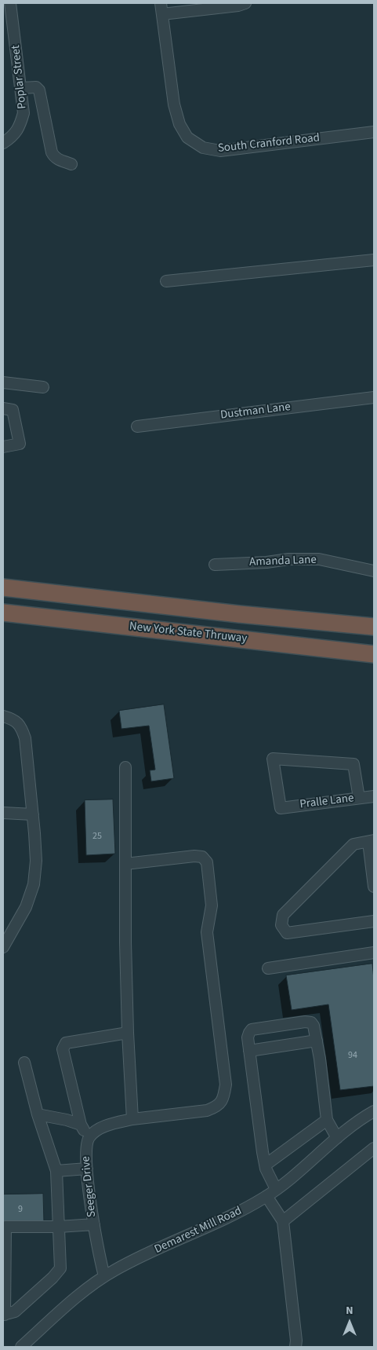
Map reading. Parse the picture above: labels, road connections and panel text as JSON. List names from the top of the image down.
{
  "streets": {
    "highway": ["New York State Thruway"],
    "street": [
      "Poplar Street",
      "South Cranford Road",
      "Dustman Lane",
      "Amanda Lane",
      "Pralle Lane",
      "Seeger Drive",
      "Demarest Mill Road"
    ]
  },
  "crossings": [
    ["Seeger Drive", "Demarest Mill Road"]
  ],
  "house_numbers": ["25", "94", "9"],
  "north": "top"
}
